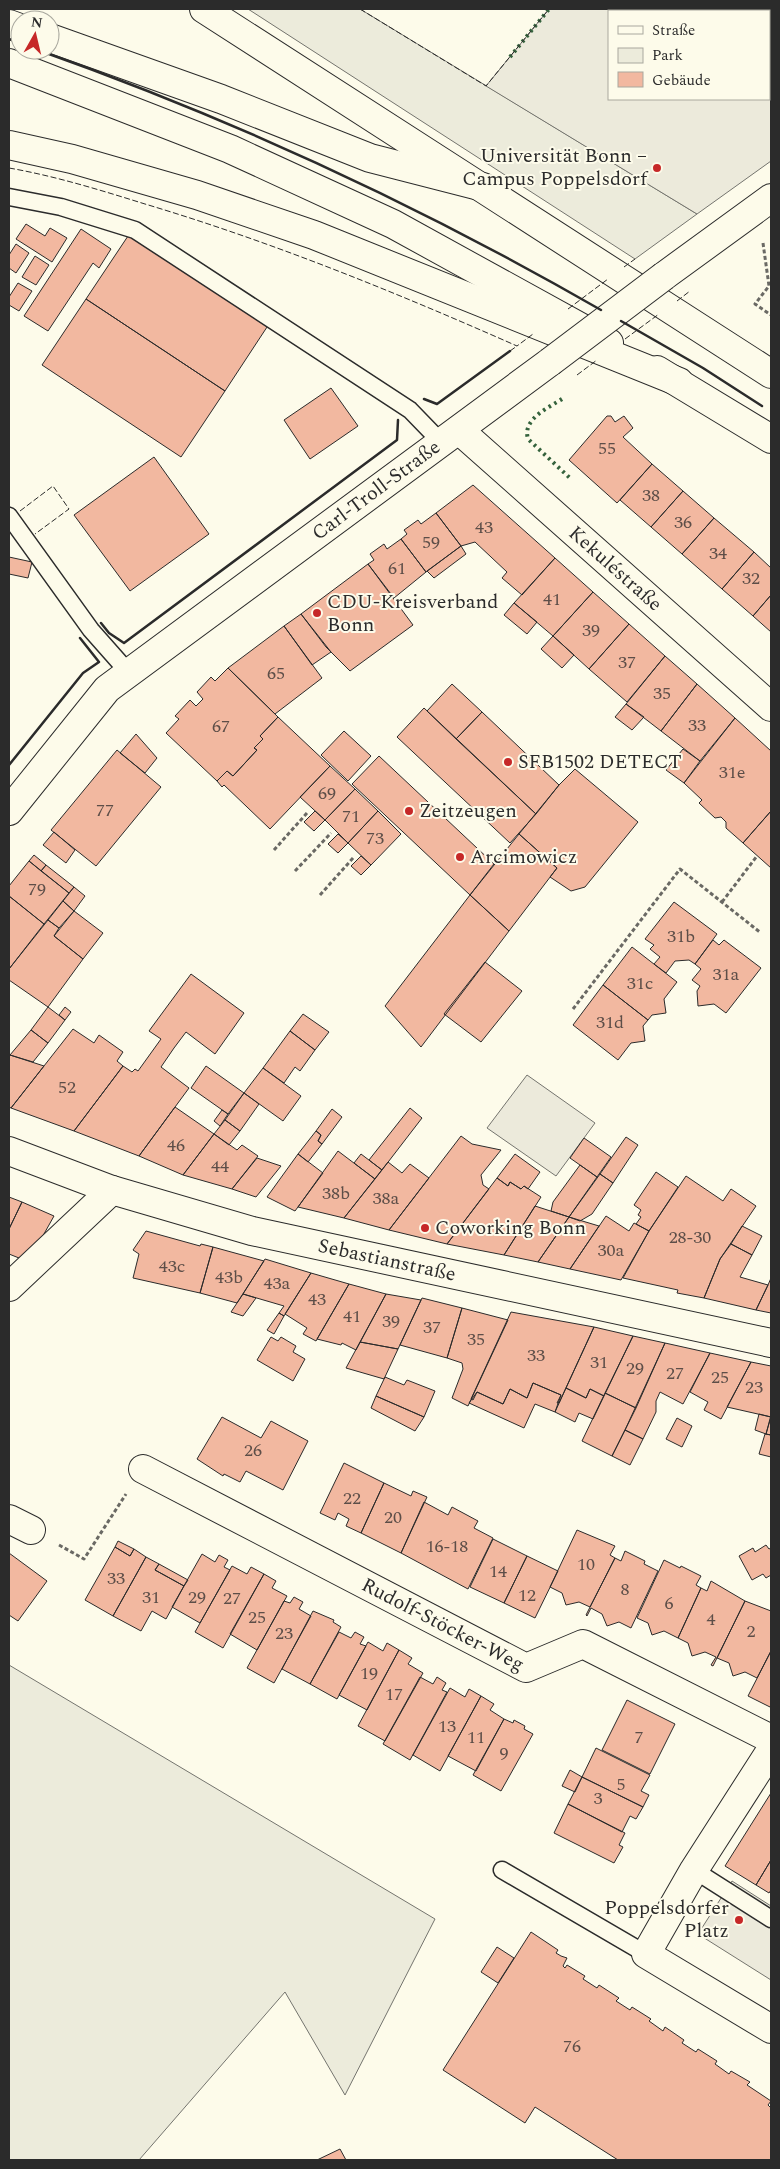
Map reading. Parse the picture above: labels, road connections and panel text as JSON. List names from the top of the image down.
{
  "streets": {
    "main road": [
      "Carl-Troll-Straße",
      "Kekuléstraße",
      "Sebastianstraße",
      "Rudolf-Stöcker-Weg"
    ]
  },
  "crossings": [
    ["Carl-Troll-Straße", "Kekuléstraße"]
  ],
  "places": [
    "Universität Bonn – Campus Poppelsdorf",
    "CDU-Kreisverband Bonn",
    "SFB1502 DETECT",
    "Zeitzeugen",
    "Arcimowicz",
    "Coworking Bonn",
    "Poppelsdorfer Platz"
  ],
  "house_numbers": [
    "55",
    "38",
    "36",
    "43",
    "59",
    "34",
    "61",
    "32",
    "41",
    "39",
    "37",
    "65",
    "35",
    "33",
    "67",
    "31e",
    "69",
    "77",
    "71",
    "73",
    "79",
    "31b",
    "31a",
    "31c",
    "31d",
    "52",
    "46",
    "44",
    "38b",
    "38a",
    "28-30",
    "30a",
    "43c",
    "43b",
    "43a",
    "43",
    "41",
    "39",
    "37",
    "35",
    "33",
    "31",
    "29",
    "27",
    "25",
    "23",
    "26",
    "22",
    "20",
    "16-18",
    "10",
    "14",
    "33",
    "8",
    "12",
    "31",
    "29",
    "27",
    "6",
    "25",
    "4",
    "2",
    "23",
    "19",
    "17",
    "13",
    "11",
    "7",
    "9",
    "5",
    "3",
    "76"
  ],
  "legend": ["Straße", "Park", "Gebäude"],
  "north": "top"
}
